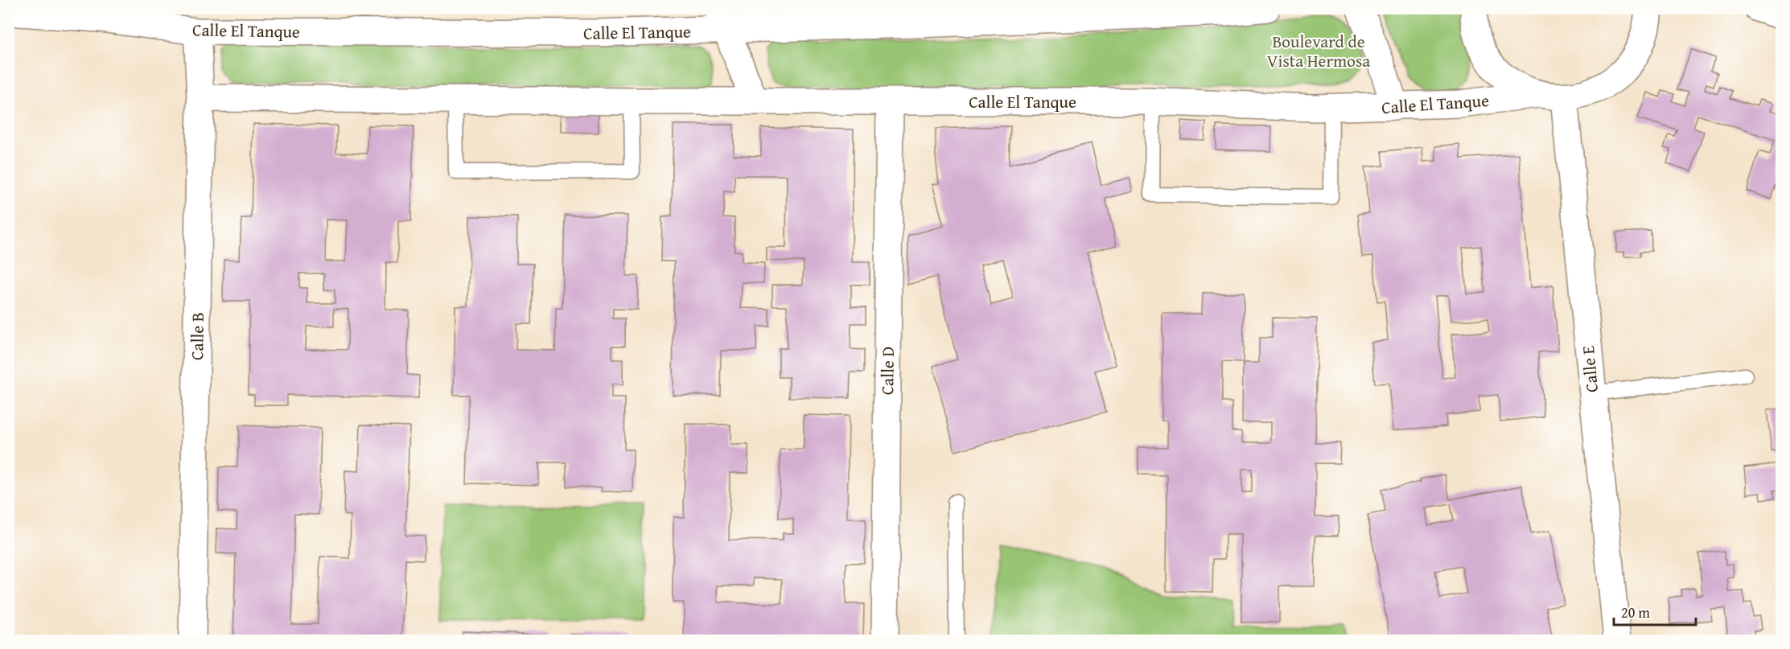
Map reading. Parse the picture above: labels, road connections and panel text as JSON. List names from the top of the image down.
{
  "streets": {
    "street": [
      "Calle El Tanque",
      "Calle B",
      "Calle E",
      "Calle D"
    ]
  },
  "crossings": [
    ["Calle El Tanque", "Calle B"],
    ["Calle El Tanque", "Calle E"],
    ["Calle El Tanque", "Calle D"]
  ],
  "parks": ["Boulevard de Vista Hermosa"],
  "scale_bar": "20 m"
}
